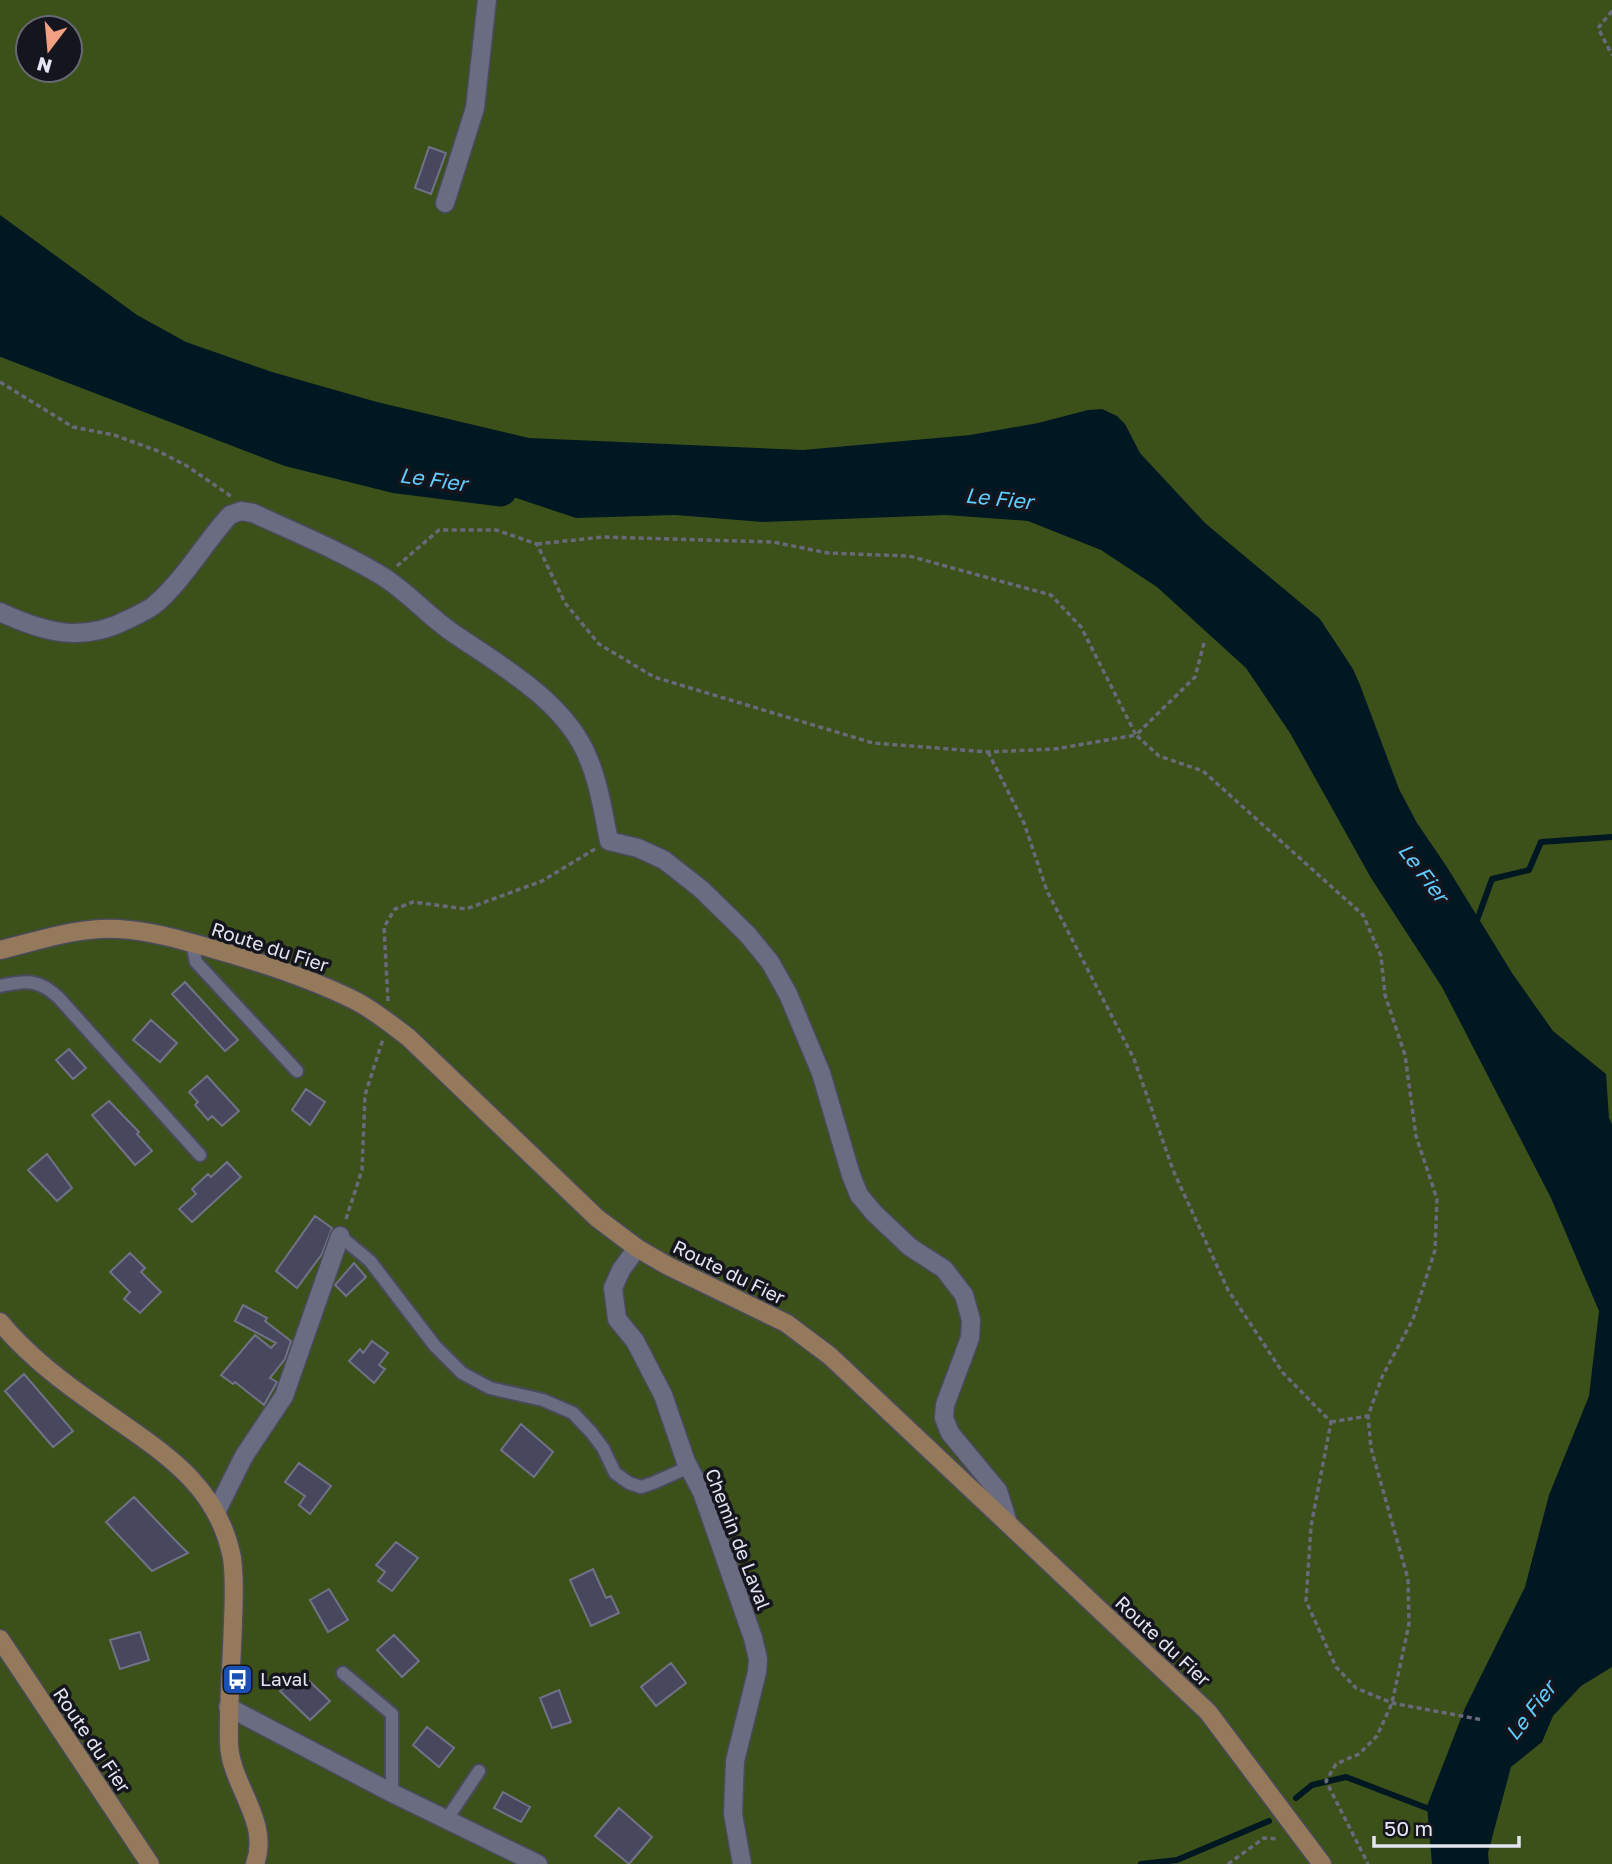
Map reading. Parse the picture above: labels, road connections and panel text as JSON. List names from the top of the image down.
{
  "streets": {
    "main road": ["Route du Fier"],
    "street": ["Chemin de Laval"]
  },
  "crossings": [
    ["Route du Fier", "Chemin de Laval"]
  ],
  "water": ["Le Fier"],
  "places": {
    "bus stop": ["Laval"]
  },
  "scale_bar": "50 m",
  "north": "bottom"
}
